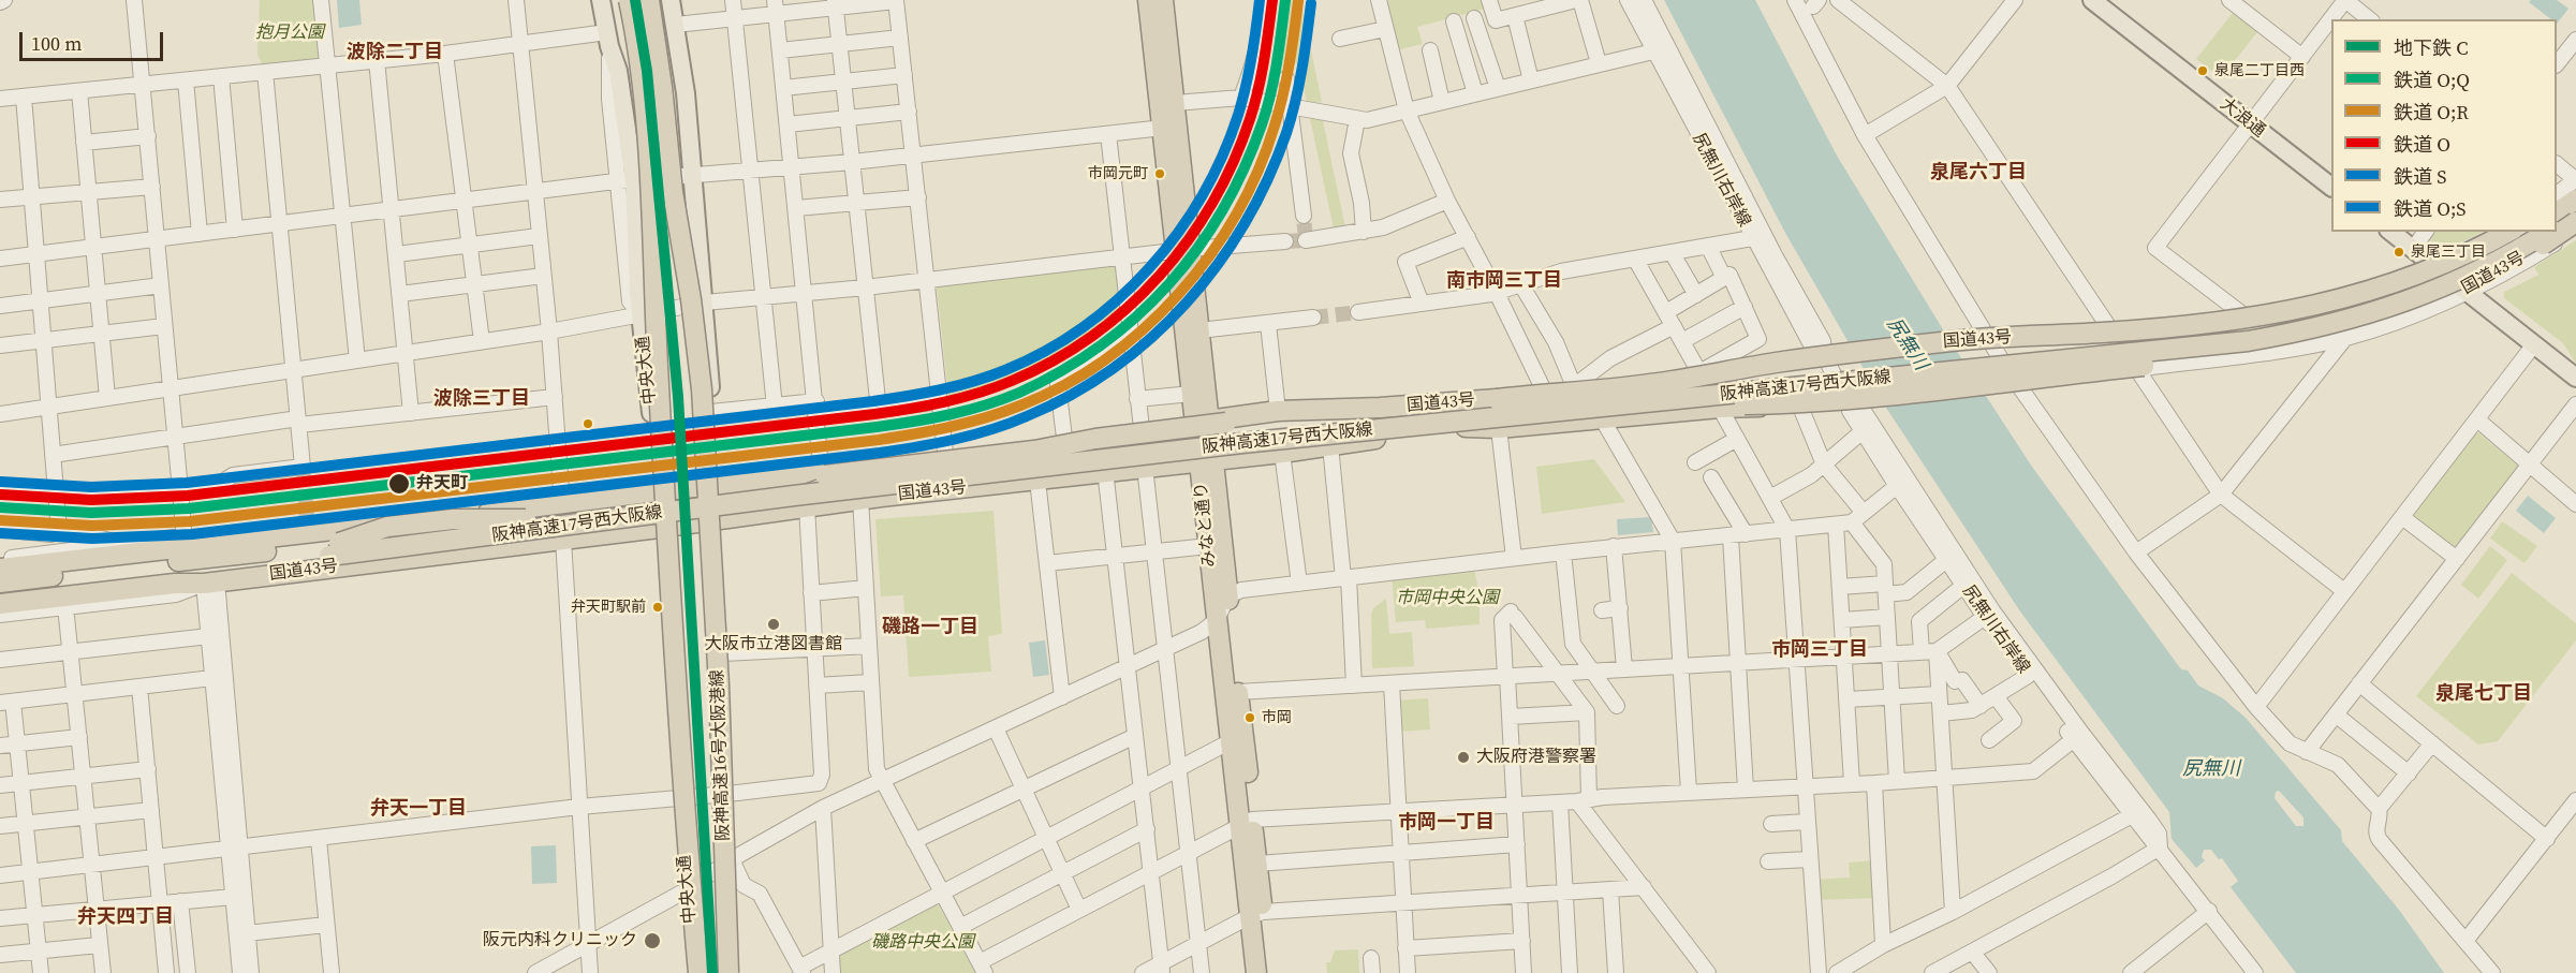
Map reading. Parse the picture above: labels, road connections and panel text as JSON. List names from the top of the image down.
{
  "streets": {
    "highway": [
      "国道43号",
      "阪神高速17号西大阪線",
      "みなと通り",
      "阪神高速16号大阪港線"
    ],
    "main road": ["大浪通", "中央大通"],
    "street": ["尻無川右岸線"]
  },
  "crossings": [
    ["国道43号", "中央大通"],
    ["国道43号", "阪神高速17号西大阪線"],
    ["国道43号", "みなと通り"],
    ["国道43号", "阪神高速16号大阪港線"]
  ],
  "districts": [
    "波除二丁目",
    "泉尾六丁目",
    "南市岡三丁目",
    "波除三丁目",
    "磯路一丁目",
    "市岡三丁目",
    "泉尾七丁目",
    "弁天一丁目",
    "市岡一丁目",
    "弁天四丁目"
  ],
  "water": ["尻無川"],
  "parks": ["抱月公園", "市岡中央公園", "磯路中央公園"],
  "places": [
    "泉尾二丁目西",
    "市岡元町",
    "泉尾三丁目",
    "弁天町",
    "弁天町駅前",
    "大阪市立港図書館",
    "市岡",
    "大阪府港警察署",
    "阪元内科クリニック"
  ],
  "lines": [
    "metro line C",
    "rail line O;Q",
    "rail line O",
    "rail line O;S",
    "rail line O;R",
    "rail line S"
  ],
  "legend": [
    "地下鉄 C",
    "鉄道 O;Q",
    "鉄道 O;R",
    "鉄道 O",
    "鉄道 S",
    "鉄道 O;S"
  ],
  "scale_bar": "100 m"
}
